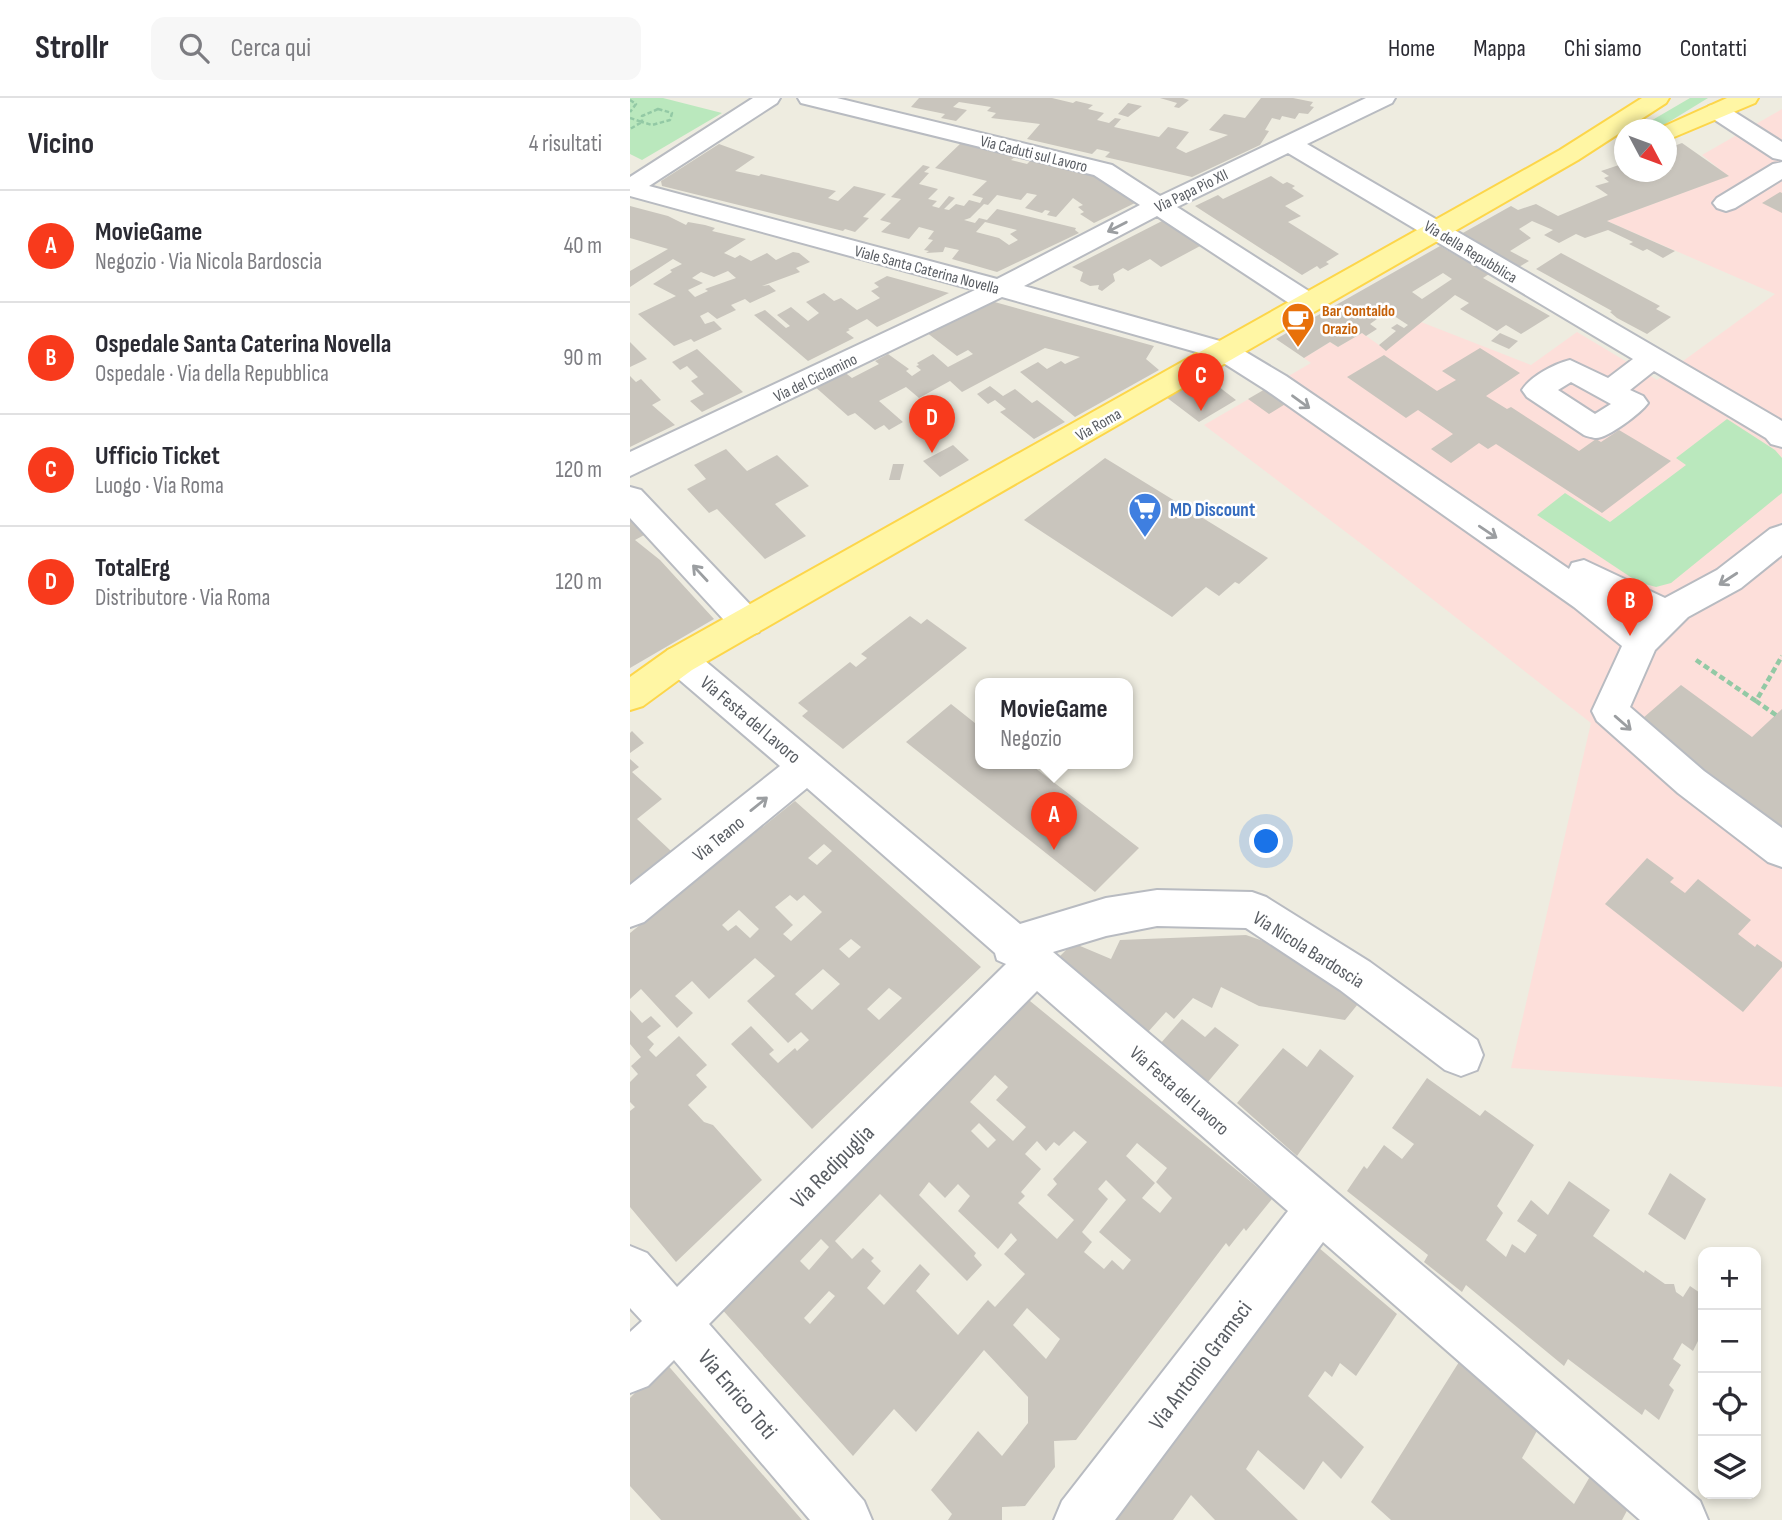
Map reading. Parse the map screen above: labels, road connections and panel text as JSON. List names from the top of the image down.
{
  "streets": {
    "main road": ["Via Roma"],
    "street": [
      "Via Caduti sul Lavoro",
      "Via Papa Pio XII",
      "Via della Repubblica",
      "Viale Santa Caterina Novella",
      "Via del Ciclamino",
      "Via Festa del Lavoro",
      "Via Teano",
      "Via Nicola Bardoscia",
      "Via Redipuglia",
      "Via Antonio Gramsci",
      "Via Enrico Toti"
    ]
  },
  "crossings": [
    ["Via Caduti sul Lavoro", "Via Papa Pio XII"],
    ["Via Caduti sul Lavoro", "Via Roma"],
    ["Via Papa Pio XII", "Via della Repubblica"],
    ["Via Papa Pio XII", "Viale Santa Caterina Novella"],
    ["Via Papa Pio XII", "Via del Ciclamino"],
    ["Via della Repubblica", "Via Roma"],
    ["Viale Santa Caterina Novella", "Via del Ciclamino"],
    ["Viale Santa Caterina Novella", "Via Roma"],
    ["Via Roma", "Via Festa del Lavoro"],
    ["Via Festa del Lavoro", "Via Teano"],
    ["Via Festa del Lavoro", "Via Nicola Bardoscia"],
    ["Via Festa del Lavoro", "Via Redipuglia"],
    ["Via Festa del Lavoro", "Via Antonio Gramsci"],
    ["Via Nicola Bardoscia", "Via Redipuglia"],
    ["Via Redipuglia", "Via Enrico Toti"]
  ],
  "one_way": ["Via Papa Pio XII", "Via Teano"],
  "places": {
    "cafe": ["Bar Contaldo Orazio"],
    "supermarket": ["MD Discount"]
  },
  "north": "bottom right",
  "page": {
    "header": "Strollr",
    "search": "Cerca qui",
    "nav": [
      "Home",
      "Mappa",
      "Chi siamo",
      "Contatti"
    ],
    "heading": ["Vicino", "4 risultati"],
    "list": [
      {
        "mark": "A",
        "name": "MovieGame",
        "note": "Negozio · Via Nicola Bardoscia",
        "value": "40 m"
      },
      {
        "mark": "B",
        "name": "Ospedale Santa Caterina Novella",
        "note": "Ospedale · Via della Repubblica",
        "value": "90 m"
      },
      {
        "mark": "C",
        "name": "Ufficio Ticket",
        "note": "Luogo · Via Roma",
        "value": "120 m"
      },
      {
        "mark": "D",
        "name": "TotalErg",
        "note": "Distributore · Via Roma",
        "value": "120 m"
      }
    ],
    "pins": [
      "C",
      "D",
      "B",
      "A"
    ],
    "popup": ["MovieGame", "Negozio"],
    "map_buttons": ["+", "−"]
  }
}
